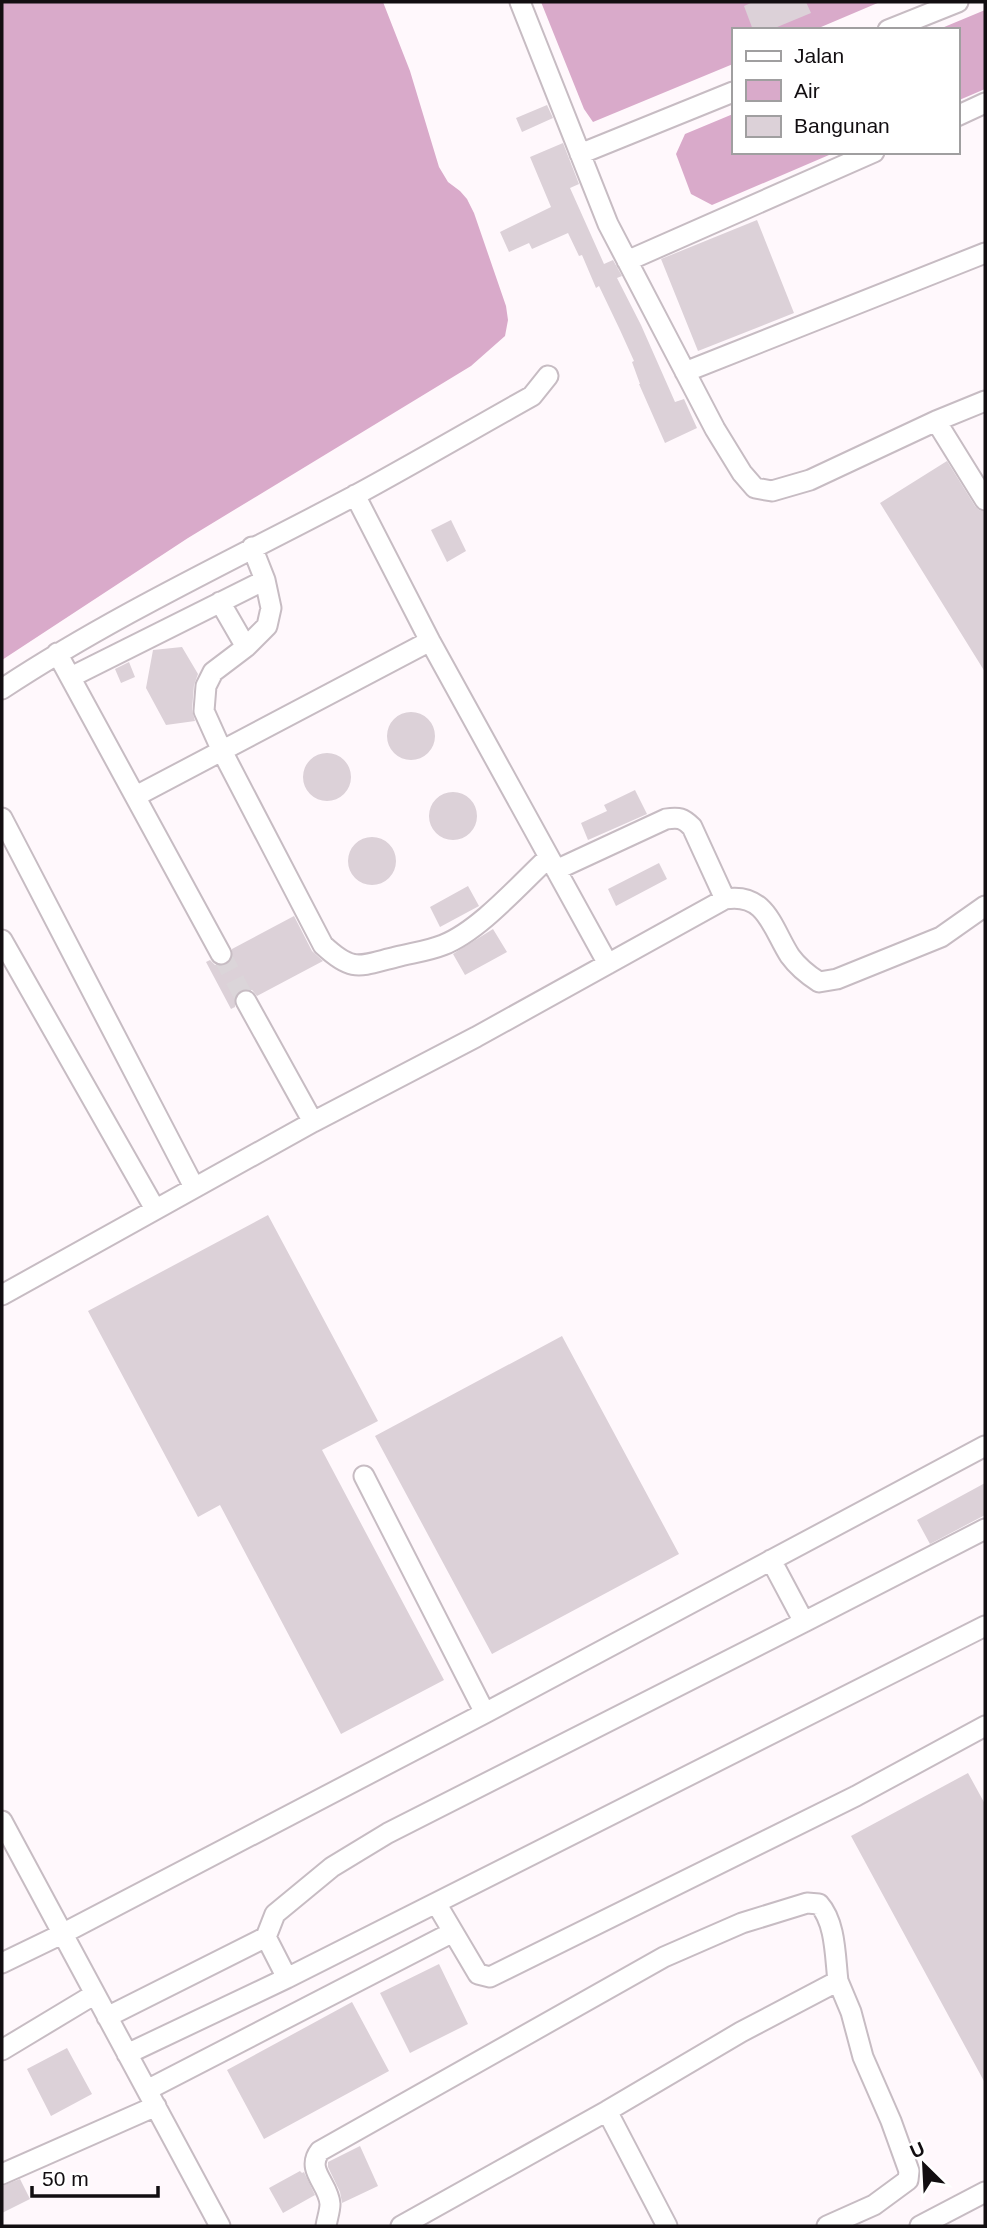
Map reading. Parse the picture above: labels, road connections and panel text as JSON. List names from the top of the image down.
{
  "legend": ["Jalan", "Air", "Bangunan"],
  "scale_bar": "50 m",
  "north": "top left"
}
